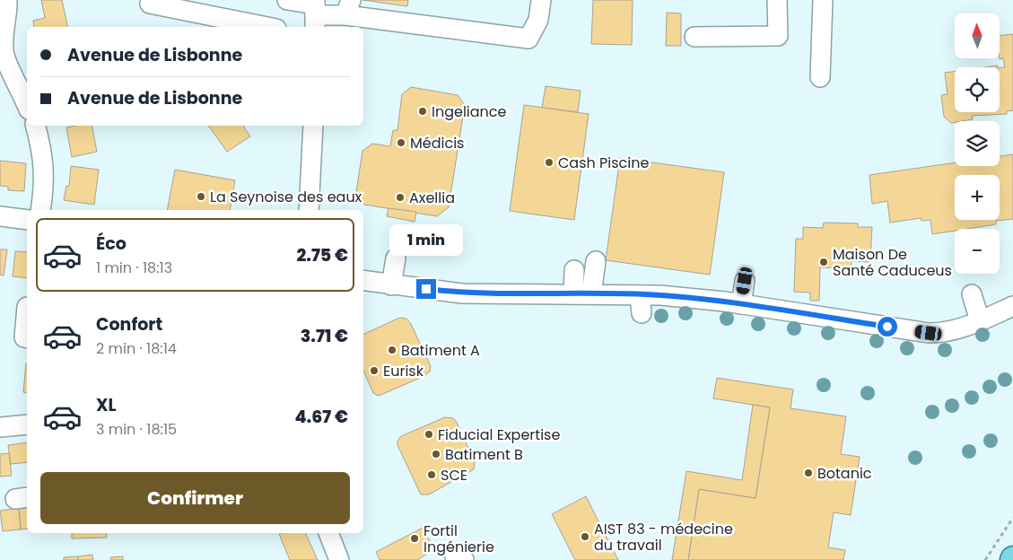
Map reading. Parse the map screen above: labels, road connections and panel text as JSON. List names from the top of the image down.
{
  "places": [
    "Ingeliance",
    "Médicis",
    "Cash Piscine",
    "La Seynoise des eaux",
    "Axellia",
    "Maison De Santé Caduceus",
    "Batiment A",
    "Eurisk",
    "Fiducial Expertise",
    "Batiment B",
    "Botanic",
    "SCE",
    "AIST 83 - médecine du travail",
    "Fortil Ingénierie"
  ],
  "north": "top",
  "page": {
    "map_buttons": ["+", "−"],
    "banner": ["Avenue de Lisbonne", "Avenue de Lisbonne"],
    "list": [
      {
        "name": "Éco",
        "note": "1 min · 18:13",
        "value": "2.75 €"
      },
      {
        "name": "Confort",
        "note": "2 min · 18:14",
        "value": "3.71 €"
      },
      {
        "name": "XL",
        "note": "3 min · 18:15",
        "value": "4.67 €"
      }
    ],
    "bubble": "1 min",
    "buttons": "Confirmer"
  }
}
